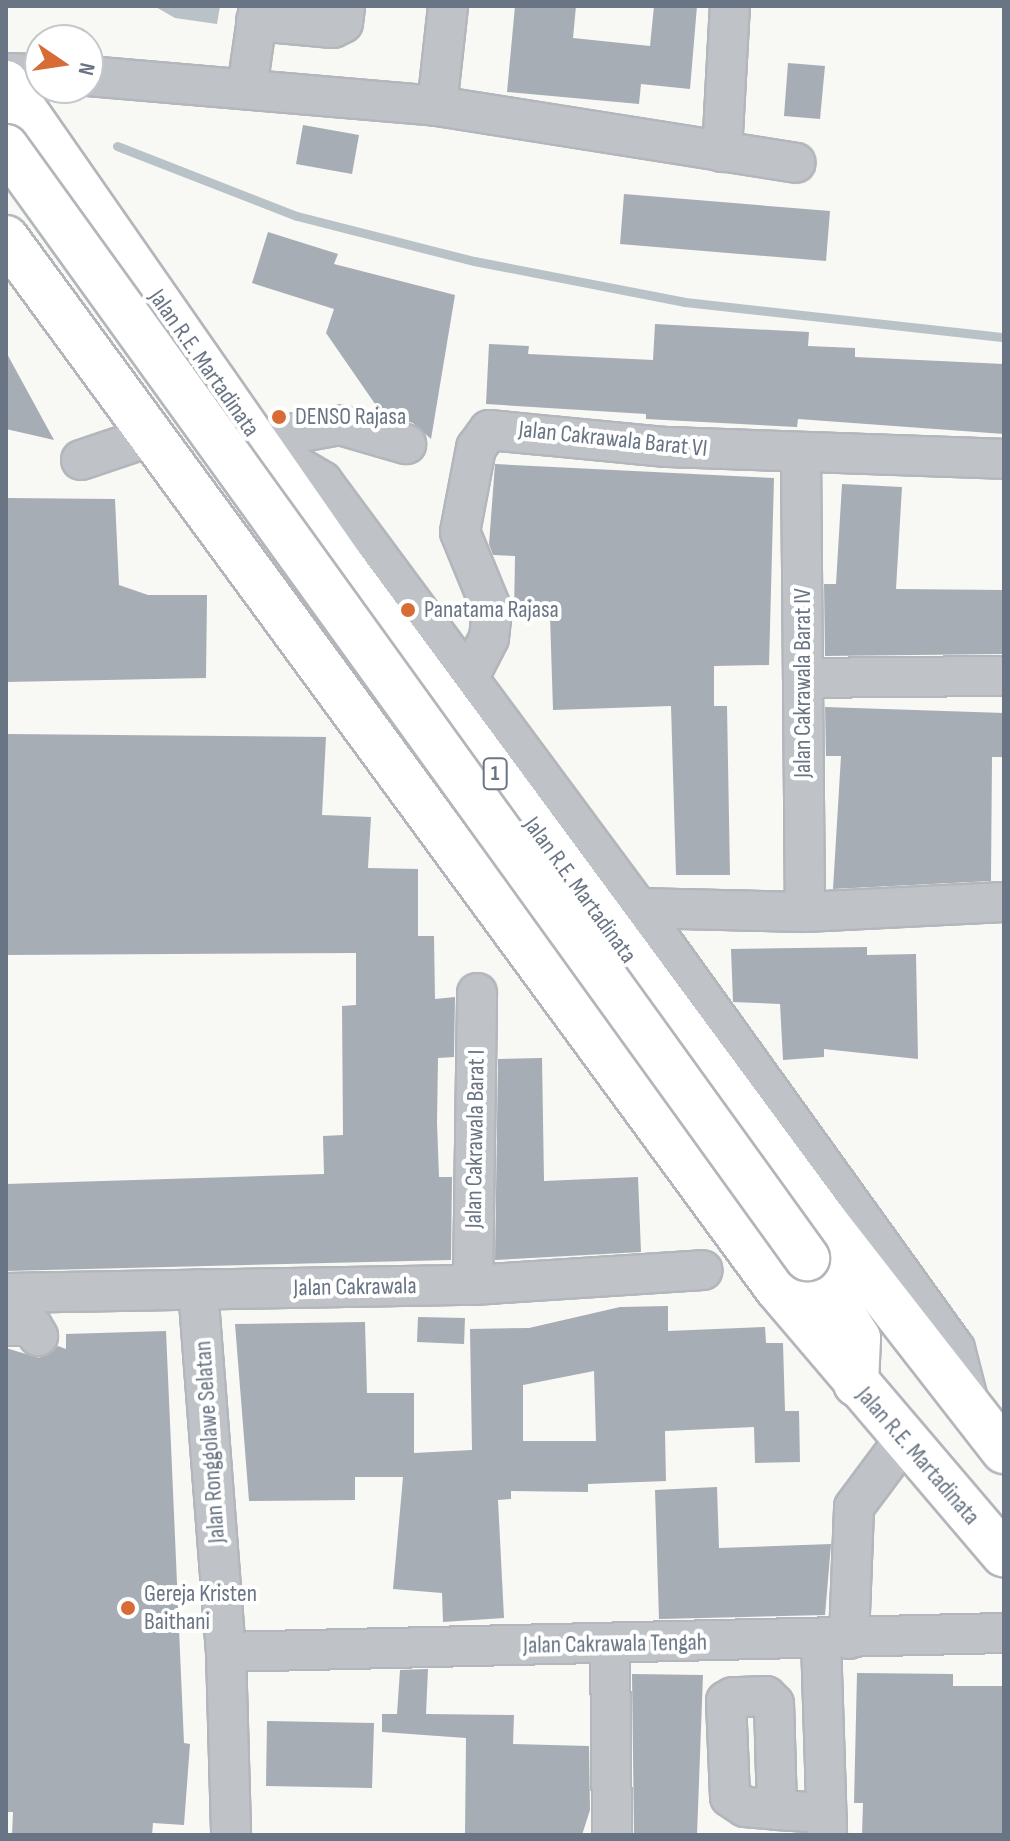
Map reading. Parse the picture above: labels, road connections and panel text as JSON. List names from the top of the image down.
{
  "streets": {
    "highway": ["Jalan R.E. Martadinata", "1"],
    "street": [
      "Jalan Cakrawala Barat VI",
      "Jalan Cakrawala Barat IV",
      "Jalan Cakrawala Barat I",
      "Jalan Cakrawala",
      "Jalan Ronggolawe Selatan",
      "Jalan Cakrawala Tengah"
    ]
  },
  "crossings": [
    ["Jalan R.E. Martadinata", "1"],
    ["Jalan Cakrawala Barat VI", "Jalan Cakrawala Barat IV"],
    ["Jalan Cakrawala Barat I", "Jalan Cakrawala"],
    ["Jalan Cakrawala", "Jalan Ronggolawe Selatan"],
    ["Jalan Ronggolawe Selatan", "Jalan Cakrawala Tengah"]
  ],
  "places": ["DENSO Rajasa", "Panatama Rajasa", "Gereja Kristen Baithani"],
  "north": "right"
}
